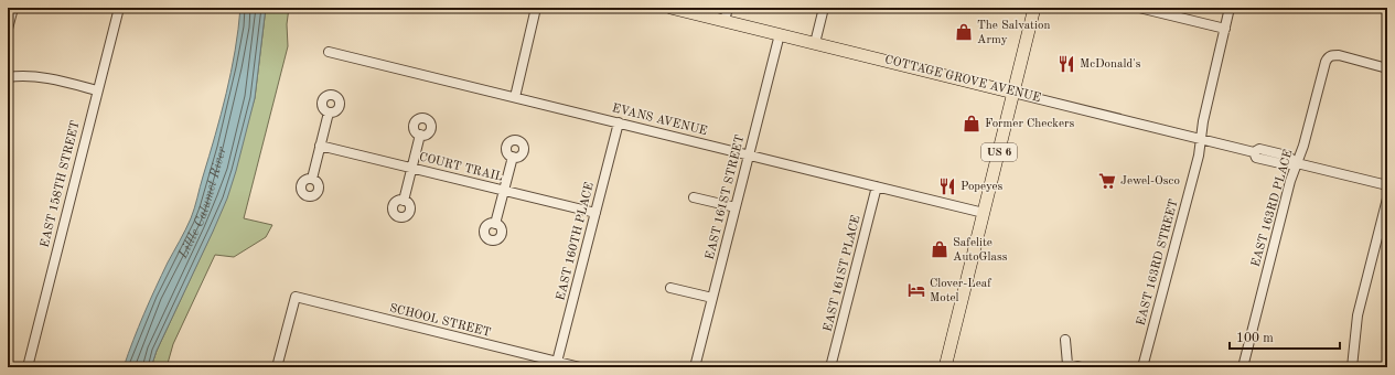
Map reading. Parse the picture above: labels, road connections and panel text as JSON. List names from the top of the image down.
{
  "streets": {
    "main road": ["COTTAGE GROVE AVENUE", "US 6"],
    "street": [
      "EVANS AVENUE",
      "COURT TRAIL",
      "EAST 158TH STREET",
      "EAST 161ST STREET",
      "EAST 163RD PLACE",
      "EAST 160TH PLACE",
      "EAST 163RD STREET",
      "EAST 161ST PLACE",
      "SCHOOL STREET"
    ]
  },
  "crossings": [
    ["COTTAGE GROVE AVENUE", "US 6"],
    ["COTTAGE GROVE AVENUE", "EAST 161ST STREET"],
    ["COTTAGE GROVE AVENUE", "EAST 163RD PLACE"],
    ["COTTAGE GROVE AVENUE", "EAST 163RD STREET"],
    ["EVANS AVENUE", "US 6"],
    ["EVANS AVENUE", "EAST 161ST STREET"],
    ["EVANS AVENUE", "EAST 160TH PLACE"],
    ["EVANS AVENUE", "EAST 161ST PLACE"],
    ["COURT TRAIL", "EAST 160TH PLACE"],
    ["EAST 160TH PLACE", "SCHOOL STREET"]
  ],
  "water": ["Little Calumet River"],
  "places": {
    "shop": ["The Salvation Army", "Former Checkers", "Safelite AutoGlass"],
    "restaurant": ["McDonald's", "Popeyes"],
    "supermarket": ["Jewel-Osco"],
    "hotel": ["Clover-Leaf Motel"]
  },
  "scale_bar": "100 m"
}
